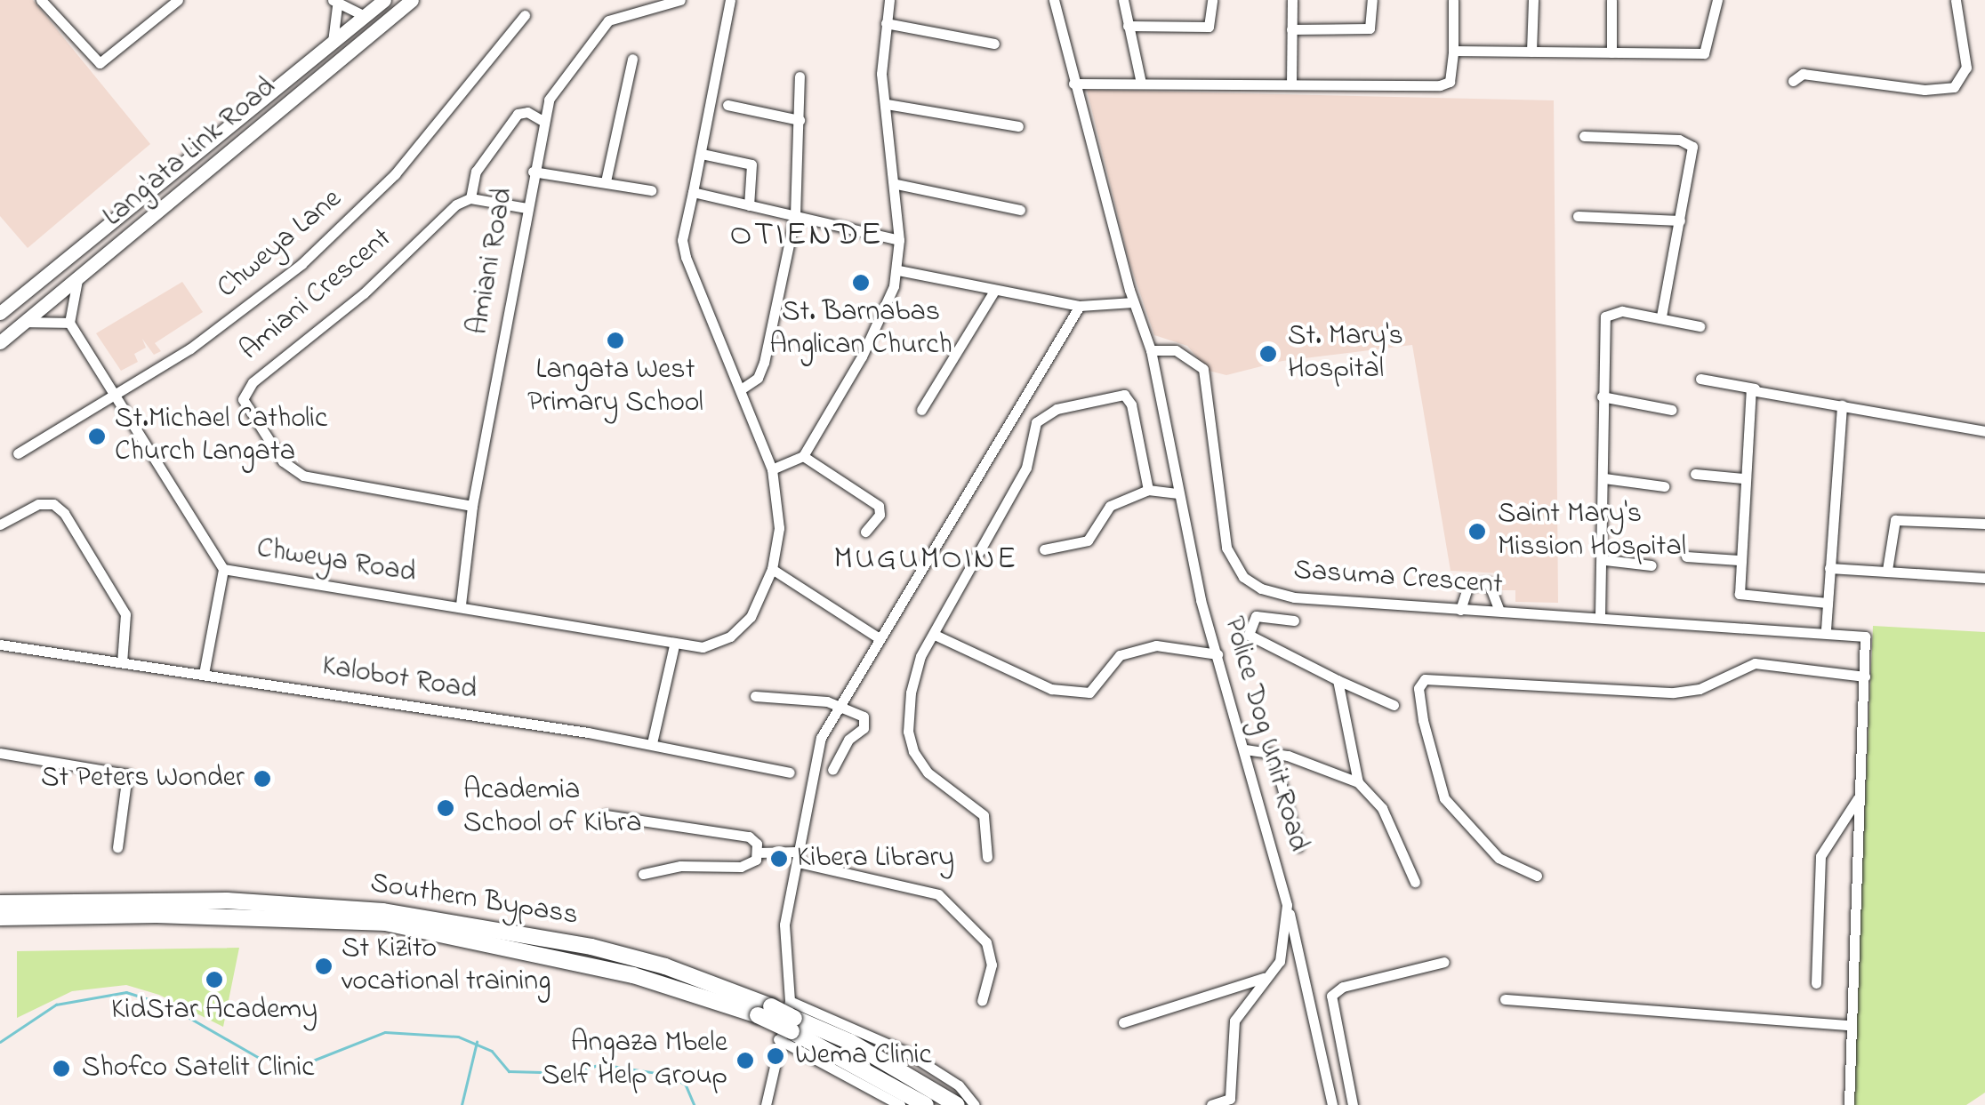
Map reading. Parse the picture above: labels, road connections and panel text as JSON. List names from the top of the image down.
{
  "streets": {
    "highway": ["Southern Bypass"],
    "main road": ["Lang'ata Link Road"],
    "street": [
      "Chweya Lane",
      "Amiani Road",
      "Amiani Crescent",
      "Chweya Road",
      "Sasuma Crescent",
      "Kalobot Road",
      "Police Dog Unit Road"
    ]
  },
  "crossings": [
    ["Chweya Lane", "Chweya Road"],
    ["Amiani Road", "Amiani Crescent"],
    ["Amiani Road", "Chweya Road"],
    ["Sasuma Crescent", "Police Dog Unit Road"]
  ],
  "districts": ["OTIENDE", "MUGUMOINE"],
  "places": [
    "St. Barnabas Anglican Church",
    "Langata West Primary School",
    "St. Mary's Hospital",
    "St.Michael Catholic Church Langata",
    "Saint Mary's Mission Hospital",
    "St Peters Wonder",
    "Academia School of Kibra",
    "Kibera Library",
    "St Kizito vocational training",
    "KidStar Academy",
    "Wema Clinic",
    "Angaza Mbele Self Help Group",
    "Shofco Satelit Clinic"
  ]
}
